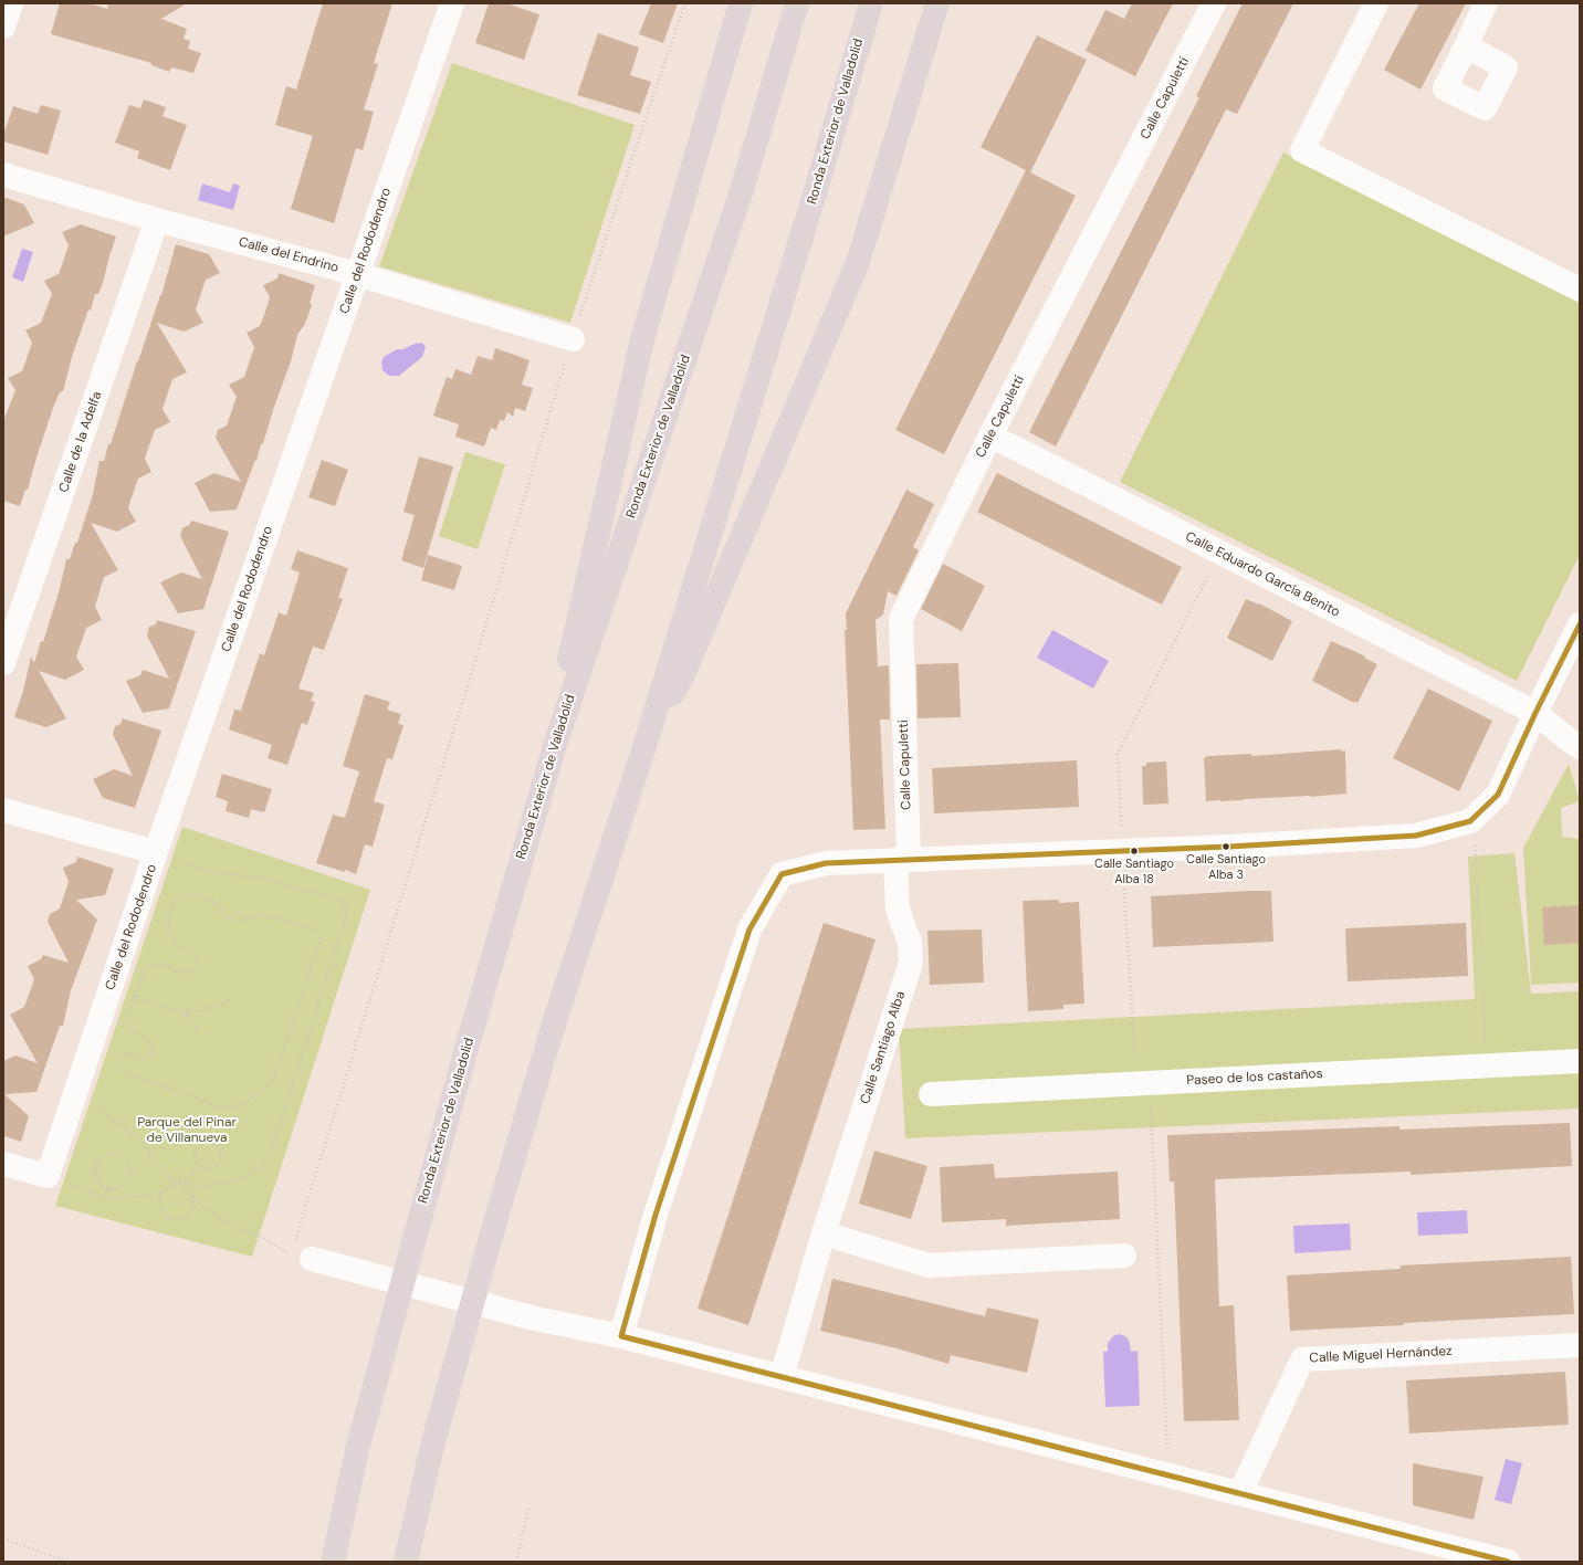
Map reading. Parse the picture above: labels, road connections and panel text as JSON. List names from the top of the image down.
{
  "streets": {
    "highway": ["Ronda Exterior de Valladolid"],
    "street": [
      "Calle Capuletti",
      "Calle del Rododendro",
      "Calle del Endrino",
      "Calle de la Adelfa",
      "Calle Eduardo García Benito",
      "Calle Santiago Alba",
      "Paseo de los castaños",
      "Calle Miguel Hernández"
    ]
  },
  "crossings": [
    ["Calle Capuletti", "Calle Eduardo García Benito"],
    ["Calle Capuletti", "Calle Santiago Alba"],
    ["Calle del Rododendro", "Calle del Endrino"],
    ["Calle del Endrino", "Calle de la Adelfa"]
  ],
  "parks": ["Parque del Pinar de Villanueva"],
  "places": ["Calle Santiago Alba 3", "Calle Santiago Alba 18"]
}
